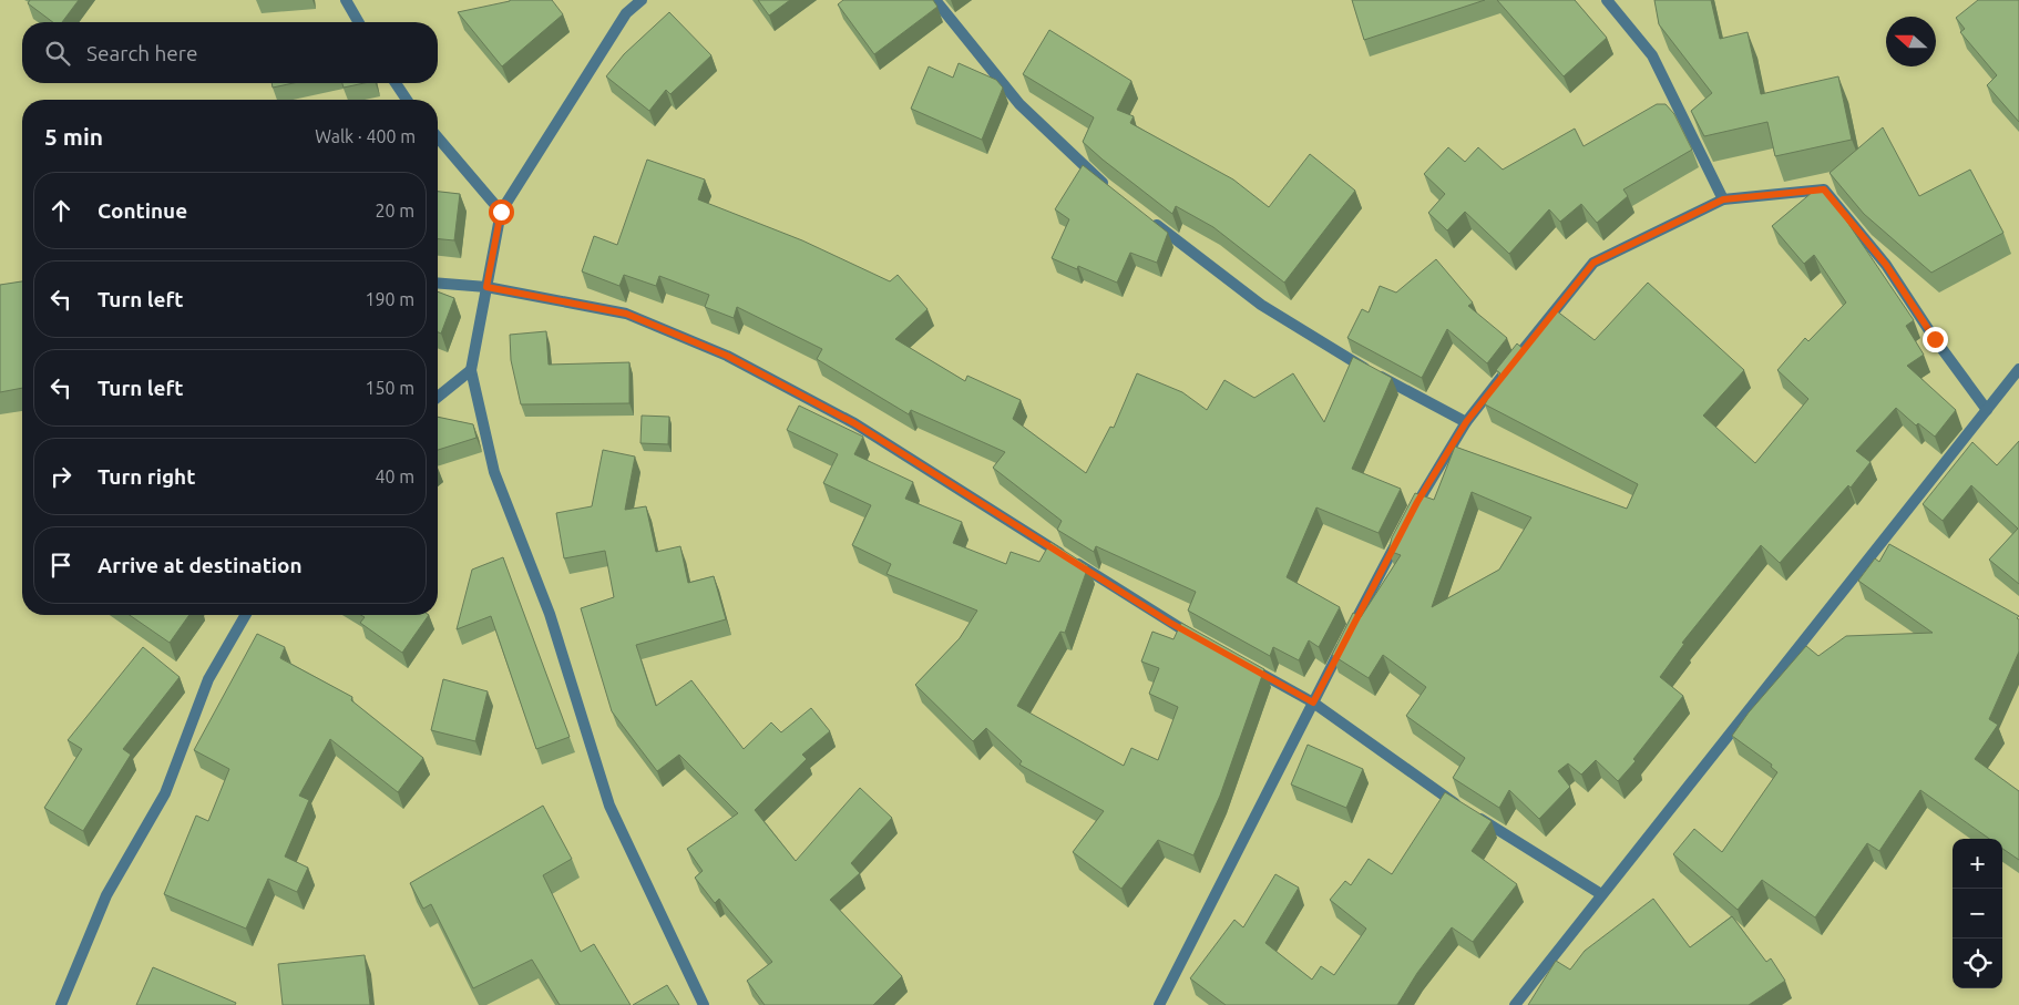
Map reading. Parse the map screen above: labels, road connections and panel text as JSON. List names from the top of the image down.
{
  "north": "left",
  "page": {
    "search": "Search here",
    "heading": ["5 min", "Walk · 400 m"],
    "list": [
      ["Continue", "20 m"],
      ["Turn left", "190 m"],
      ["Turn left", "150 m"],
      ["Turn right", "40 m"],
      "Arrive at destination"
    ],
    "map_buttons": ["+", "−"]
  }
}
